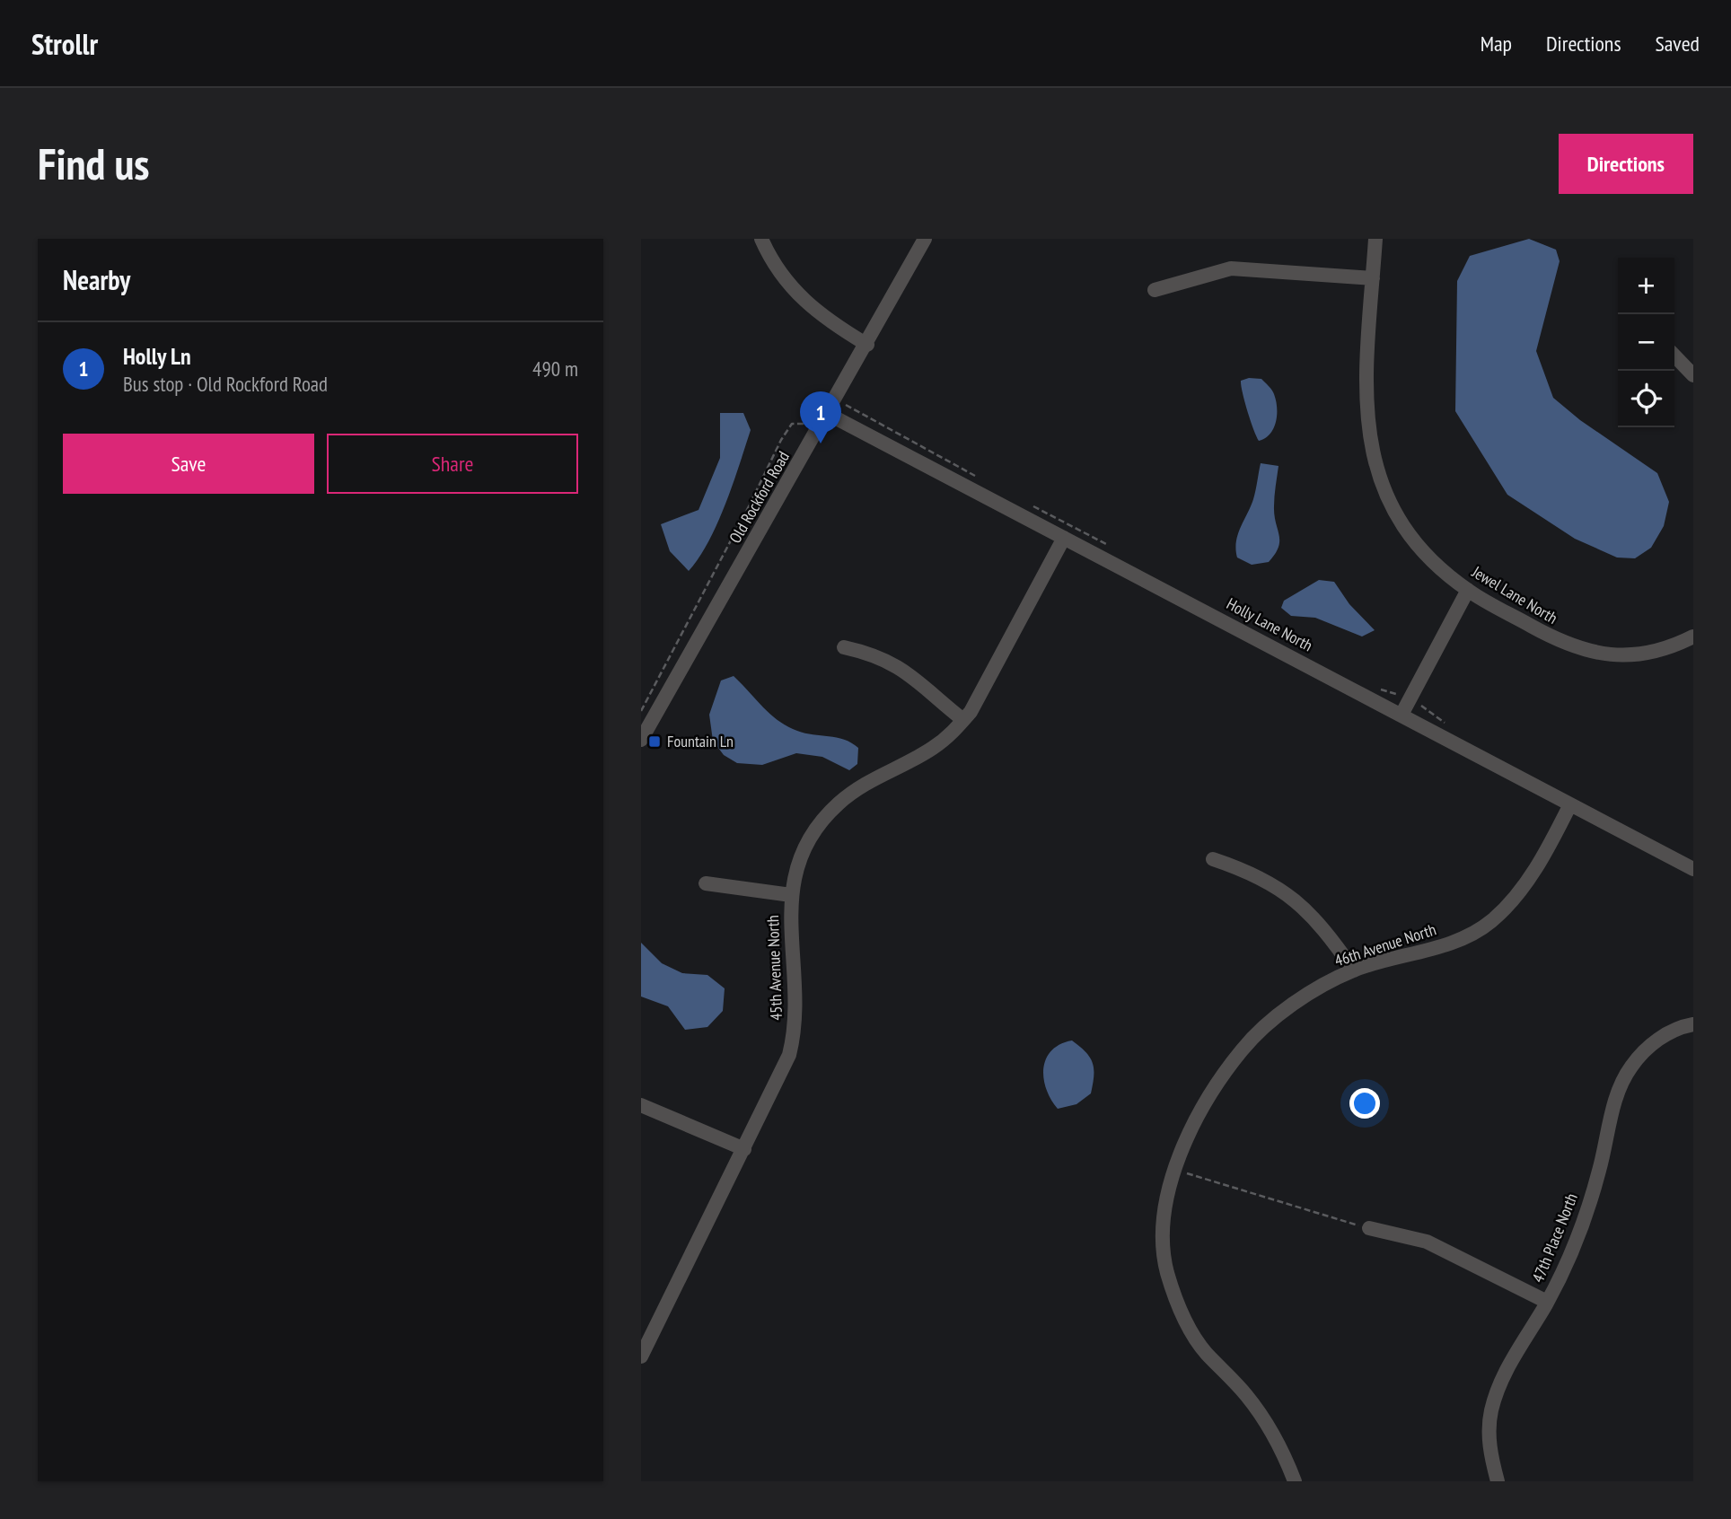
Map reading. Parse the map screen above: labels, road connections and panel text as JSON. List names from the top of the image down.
{
  "streets": {
    "street": [
      "Old Rockford Road",
      "Jewel Lane North",
      "Holly Lane North",
      "46th Avenue North",
      "45th Avenue North",
      "47th Place North"
    ]
  },
  "crossings": [
    ["Old Rockford Road", "Holly Lane North"],
    ["Holly Lane North", "46th Avenue North"],
    ["Holly Lane North", "45th Avenue North"]
  ],
  "places": {
    "transit": ["Fountain Ln"]
  },
  "page": {
    "header": "Strollr",
    "nav": ["Map", "Directions", "Saved"],
    "buttons": [
      "Directions",
      ["Save", "Share"]
    ],
    "title": "Find us",
    "heading": "Nearby",
    "map_buttons": ["+", "−"],
    "list": [
      {
        "mark": "1",
        "name": "Holly Ln",
        "note": "Bus stop · Old Rockford Road",
        "value": "490 m"
      }
    ],
    "pins": "1"
  }
}
